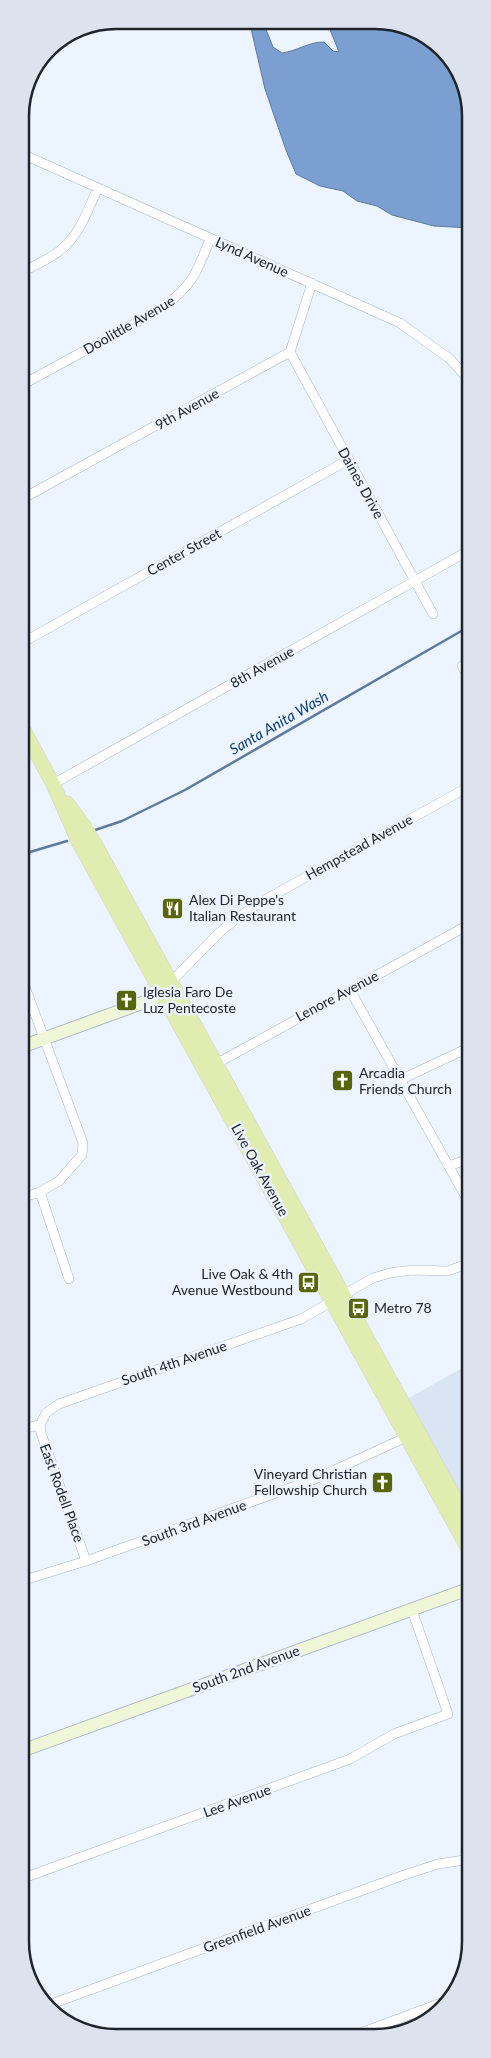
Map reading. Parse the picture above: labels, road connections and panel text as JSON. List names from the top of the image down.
{
  "streets": {
    "main road": ["Live Oak Avenue"],
    "street": [
      "Lynd Avenue",
      "Doolittle Avenue",
      "9th Avenue",
      "Daines Drive",
      "Center Street",
      "8th Avenue",
      "Hempstead Avenue",
      "Lenore Avenue",
      "South 4th Avenue",
      "East Rodell Place",
      "South 3rd Avenue",
      "South 2nd Avenue",
      "Lee Avenue",
      "Greenfield Avenue"
    ]
  },
  "crossings": [
    ["Lynd Avenue", "Doolittle Avenue"],
    ["9th Avenue", "Daines Drive"],
    ["Daines Drive", "Center Street"],
    ["Daines Drive", "8th Avenue"],
    ["8th Avenue", "Live Oak Avenue"],
    ["Hempstead Avenue", "Live Oak Avenue"],
    ["Lenore Avenue", "Live Oak Avenue"],
    ["Live Oak Avenue", "South 4th Avenue"],
    ["Live Oak Avenue", "South 3rd Avenue"],
    ["South 4th Avenue", "East Rodell Place"],
    ["East Rodell Place", "South 3rd Avenue"],
    ["South 2nd Avenue", "Lee Avenue"]
  ],
  "water": ["Santa Anita Wash"],
  "places": {
    "restaurant": ["Alex Di Peppe's Italian Restaurant"],
    "church": ["Iglesia Faro De Luz Pentecoste", "Arcadia Friends Church", "Vineyard Christian Fellowship Church"],
    "bus stop": ["Live Oak & 4th Avenue Westbound", "Metro 78"]
  }
}
